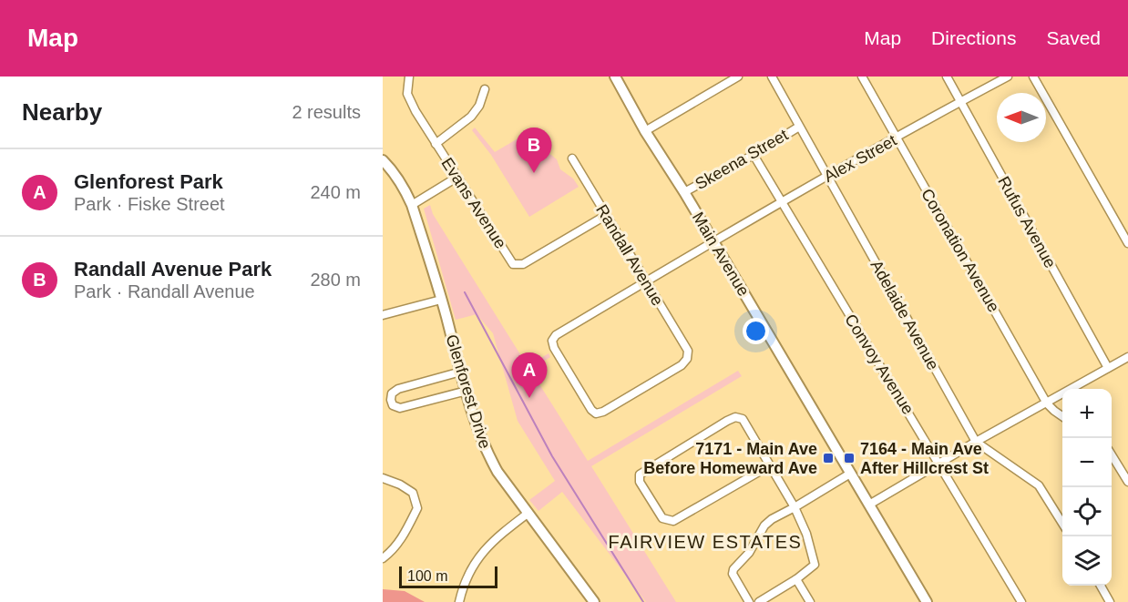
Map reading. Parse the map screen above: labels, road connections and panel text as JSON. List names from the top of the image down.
{
  "streets": {
    "street": [
      "Alex Street",
      "Skeena Street",
      "Evans Avenue",
      "Rufus Avenue",
      "Coronation Avenue",
      "Main Avenue",
      "Randall Avenue",
      "Adelaide Avenue",
      "Convoy Avenue",
      "Glenforest Drive"
    ]
  },
  "crossings": [
    ["Alex Street", "Rufus Avenue"],
    ["Alex Street", "Coronation Avenue"],
    ["Alex Street", "Main Avenue"],
    ["Alex Street", "Randall Avenue"],
    ["Alex Street", "Adelaide Avenue"],
    ["Alex Street", "Convoy Avenue"],
    ["Skeena Street", "Main Avenue"],
    ["Skeena Street", "Adelaide Avenue"],
    ["Skeena Street", "Convoy Avenue"],
    ["Evans Avenue", "Randall Avenue"]
  ],
  "districts": ["FAIRVIEW ESTATES"],
  "places": {
    "transit": ["7171 - Main Ave Before Homeward Ave", "7164 - Main Ave After Hillcrest St"]
  },
  "scale_bar": "100 m",
  "north": "left",
  "page": {
    "header": "Map",
    "nav": ["Map", "Directions", "Saved"],
    "heading": ["Nearby", "2 results"],
    "pins": ["B", "A"],
    "list": [
      {
        "mark": "A",
        "name": "Glenforest Park",
        "note": "Park · Fiske Street",
        "value": "240 m"
      },
      {
        "mark": "B",
        "name": "Randall Avenue Park",
        "note": "Park · Randall Avenue",
        "value": "280 m"
      }
    ],
    "map_buttons": ["+", "−"],
    "scale": "100 m"
  }
}
